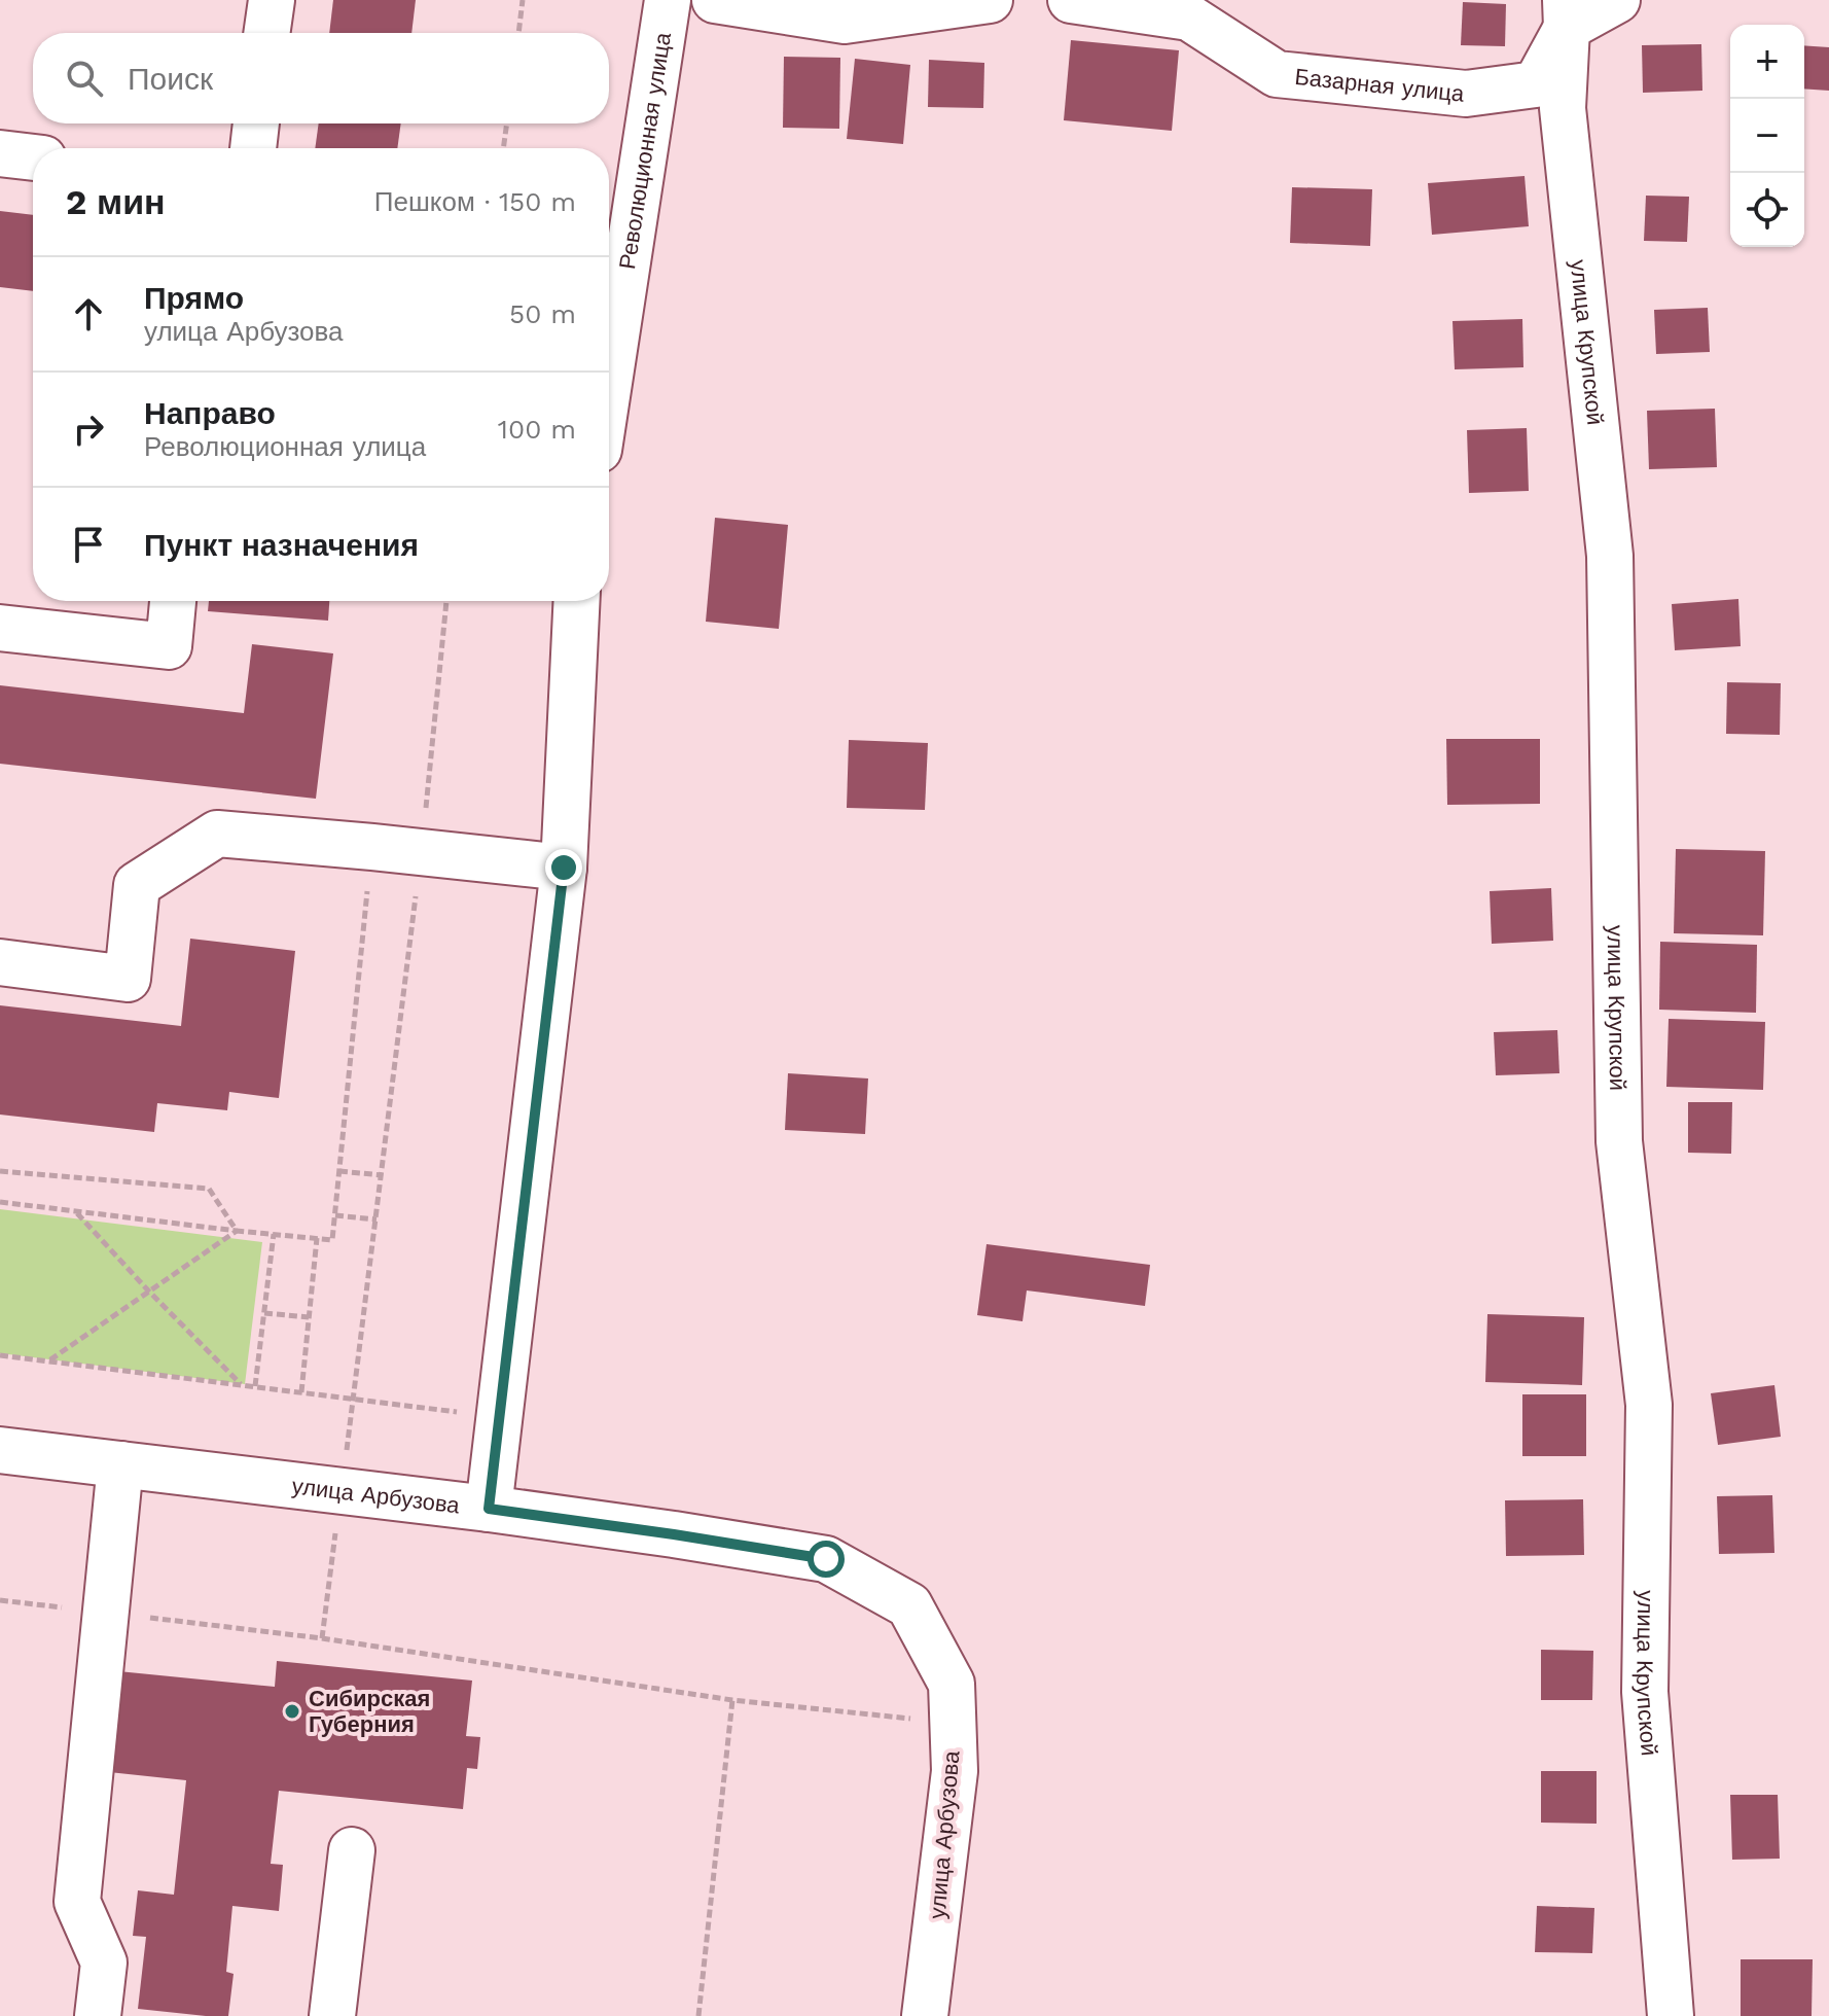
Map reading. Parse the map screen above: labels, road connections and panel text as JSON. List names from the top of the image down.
{
  "streets": {
    "street": [
      "Базарная улица",
      "Революционная улица",
      "улица Крупской",
      "улица Арбузова"
    ]
  },
  "crossings": [
    ["Базарная улица", "улица Крупской"]
  ],
  "places": ["Сибирская Губерния"],
  "page": {
    "map_buttons": ["+", "−"],
    "search": "Поиск",
    "heading": ["2 мин", "Пешком · 150 m"],
    "list": [
      ["Прямо", "улица Арбузова", "50 m"],
      ["Направо", "Революционная улица", "100 m"],
      "Пункт назначения"
    ]
  }
}
